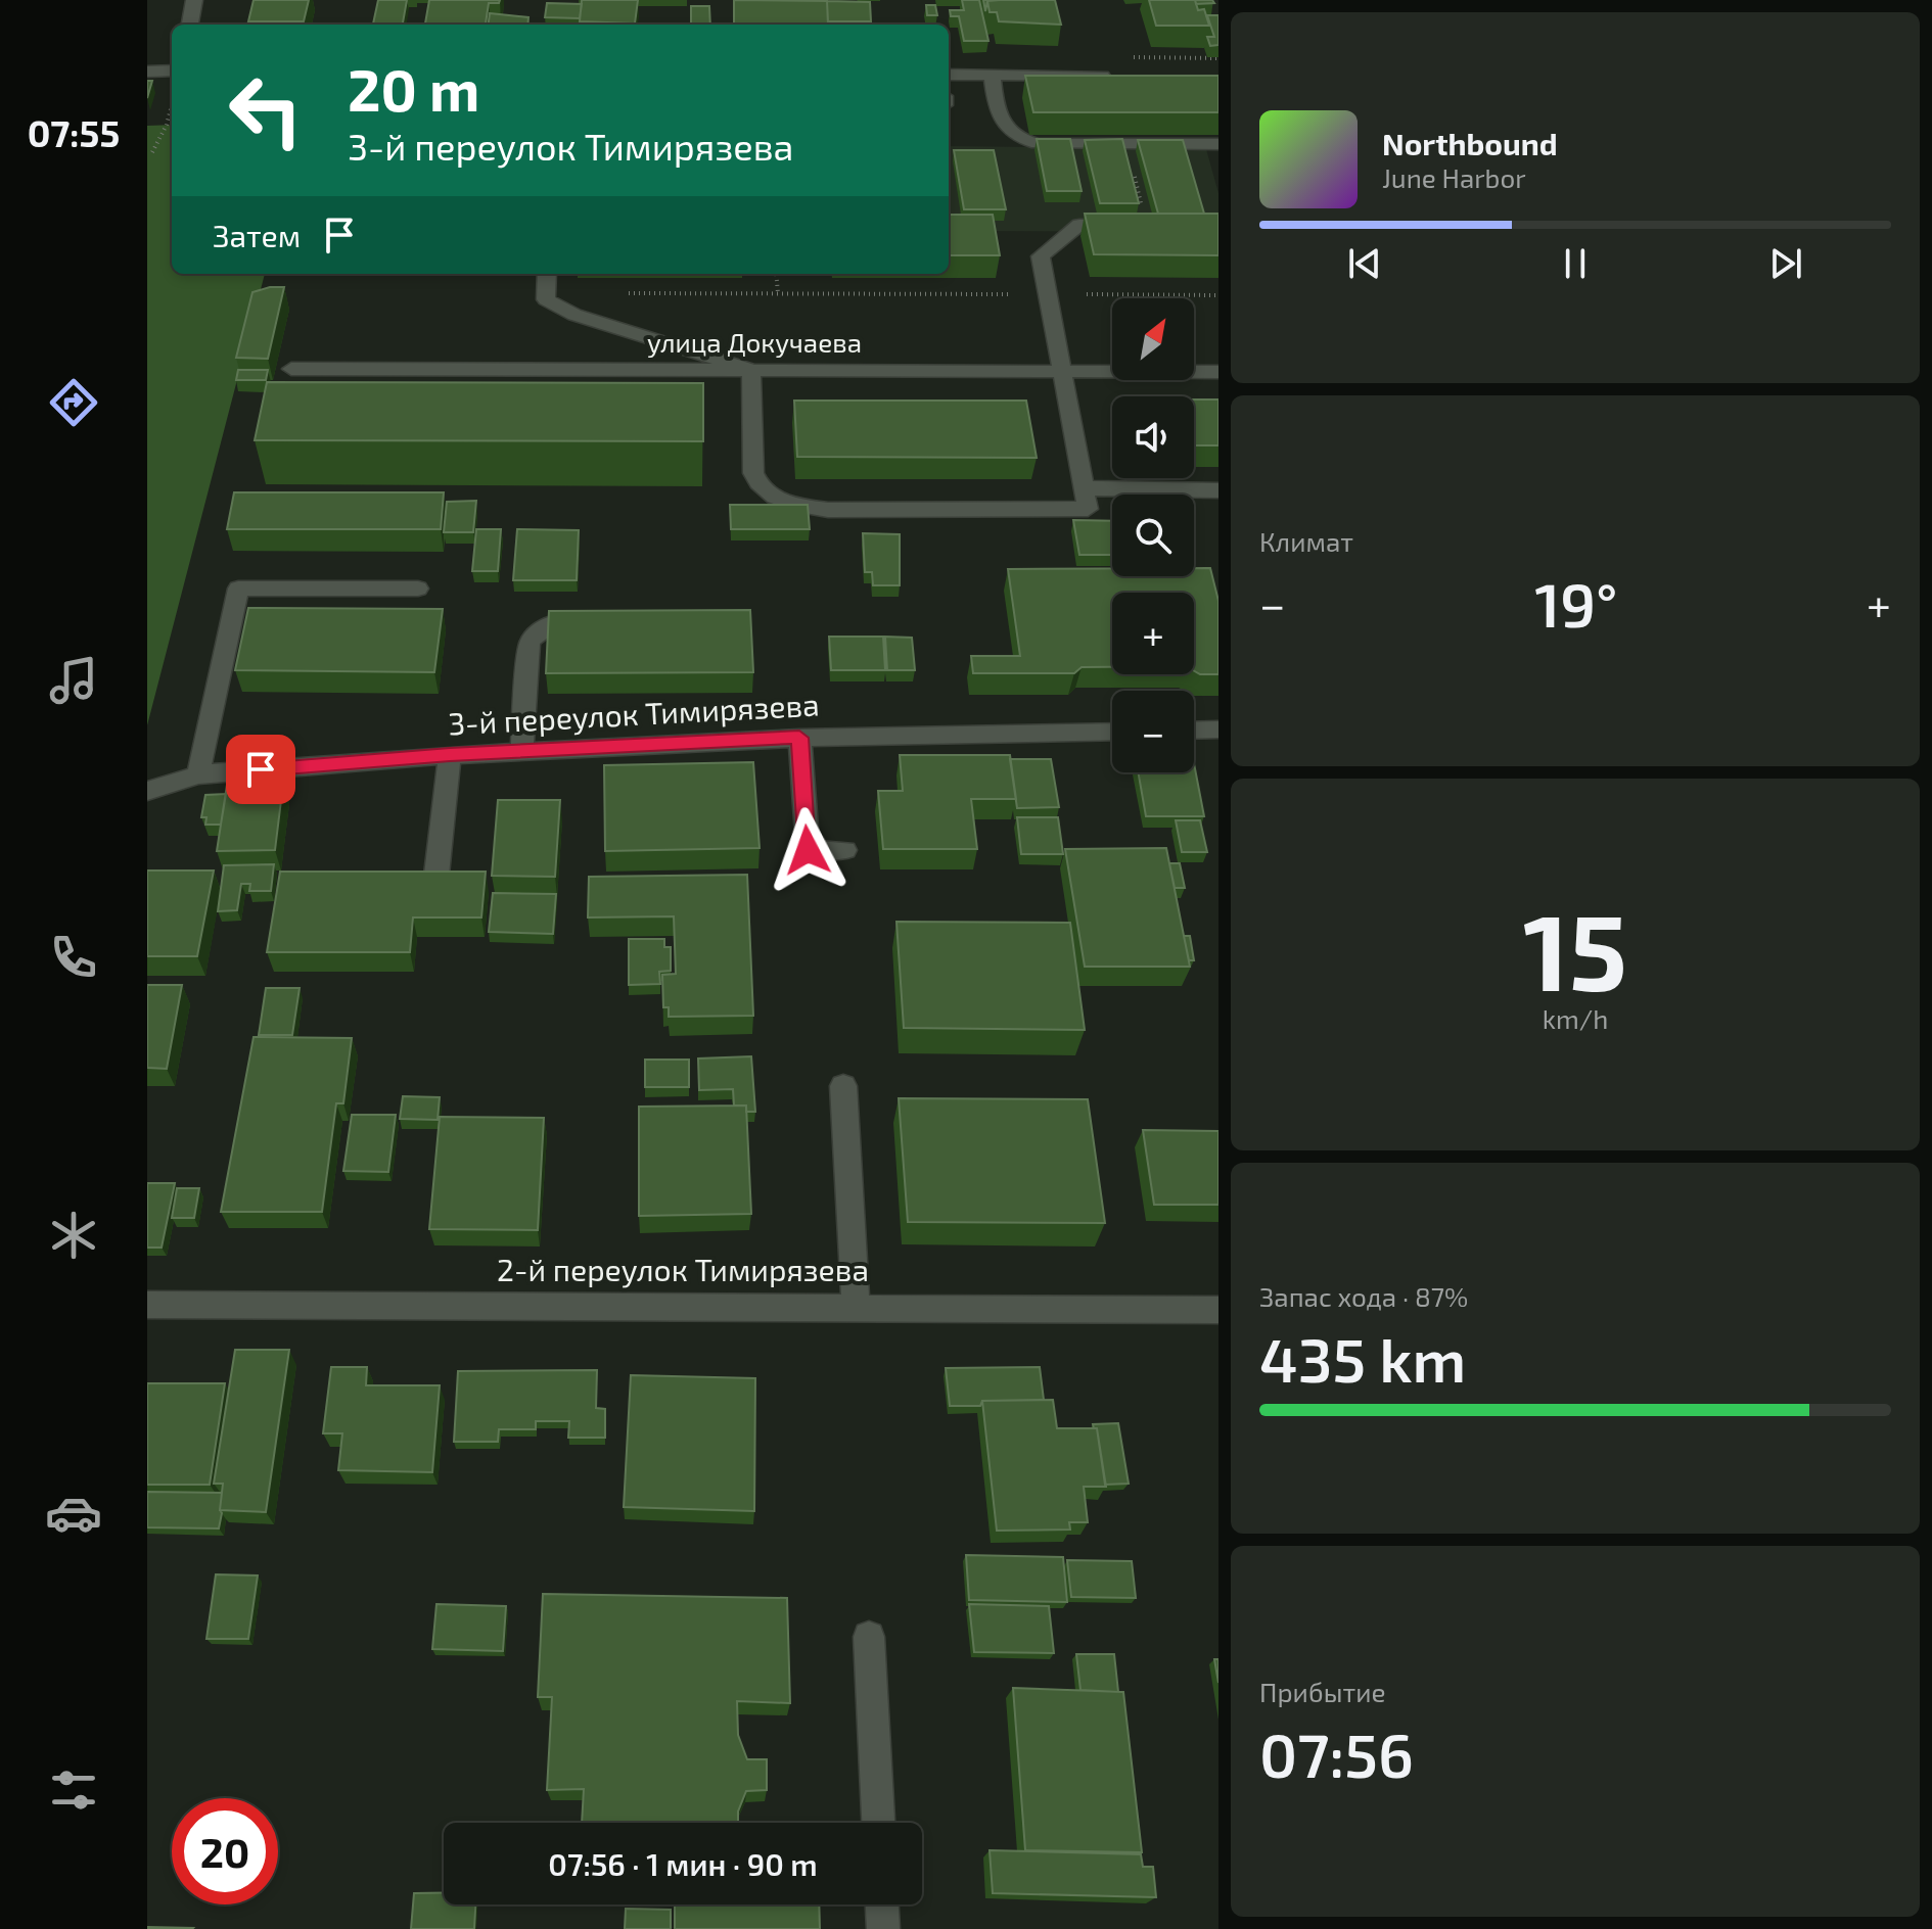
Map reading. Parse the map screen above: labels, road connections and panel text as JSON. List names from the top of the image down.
{
  "streets": {
    "street": ["улица Докучаева", "3-й переулок Тимирязева", "2-й переулок Тимирязева"]
  },
  "north": "top right",
  "page": {
    "tabs": "07:55",
    "turn": ["20 m", "3-й переулок Тимирязева"],
    "song": ["Northbound", "June Harbor"],
    "then": "Затем",
    "map_buttons": ["+", "−"],
    "tile": [
      "Климат",
      ["15", "km/h"],
      ["Запас хода · 87%", "435 km"],
      ["Прибытие", "07:56"]
    ],
    "heat": ["−", "19°", "+"],
    "limit": "20",
    "trip": "07:56 · 1 мин · 90 m"
  }
}
